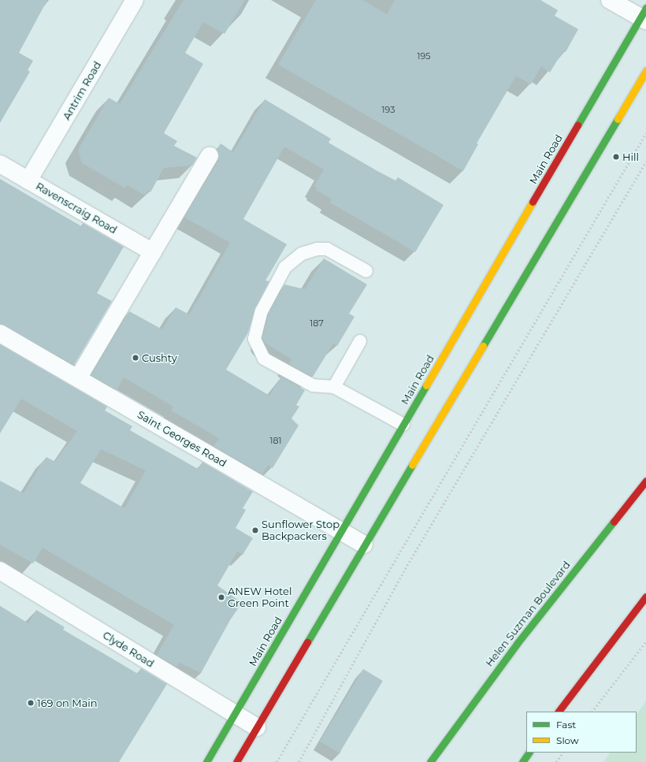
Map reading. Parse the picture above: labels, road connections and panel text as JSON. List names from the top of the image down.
{
  "streets": {
    "main road": ["Main Road", "Helen Suzman Boulevard"],
    "street": [
      "Antrim Road",
      "Ravenscraig Road",
      "Saint Georges Road",
      "Clyde Road"
    ]
  },
  "crossings": [
    ["Antrim Road", "Ravenscraig Road"],
    ["Main Road", "Saint Georges Road"],
    ["Main Road", "Clyde Road"]
  ],
  "places": [
    "Hill",
    "Cushty",
    "Sunflower Stop Backpackers",
    "ANEW Hotel Green Point",
    "169 on Main"
  ],
  "house_numbers": [
    "195",
    "193",
    "187",
    "181"
  ],
  "legend": ["Fast", "Slow"]
}
